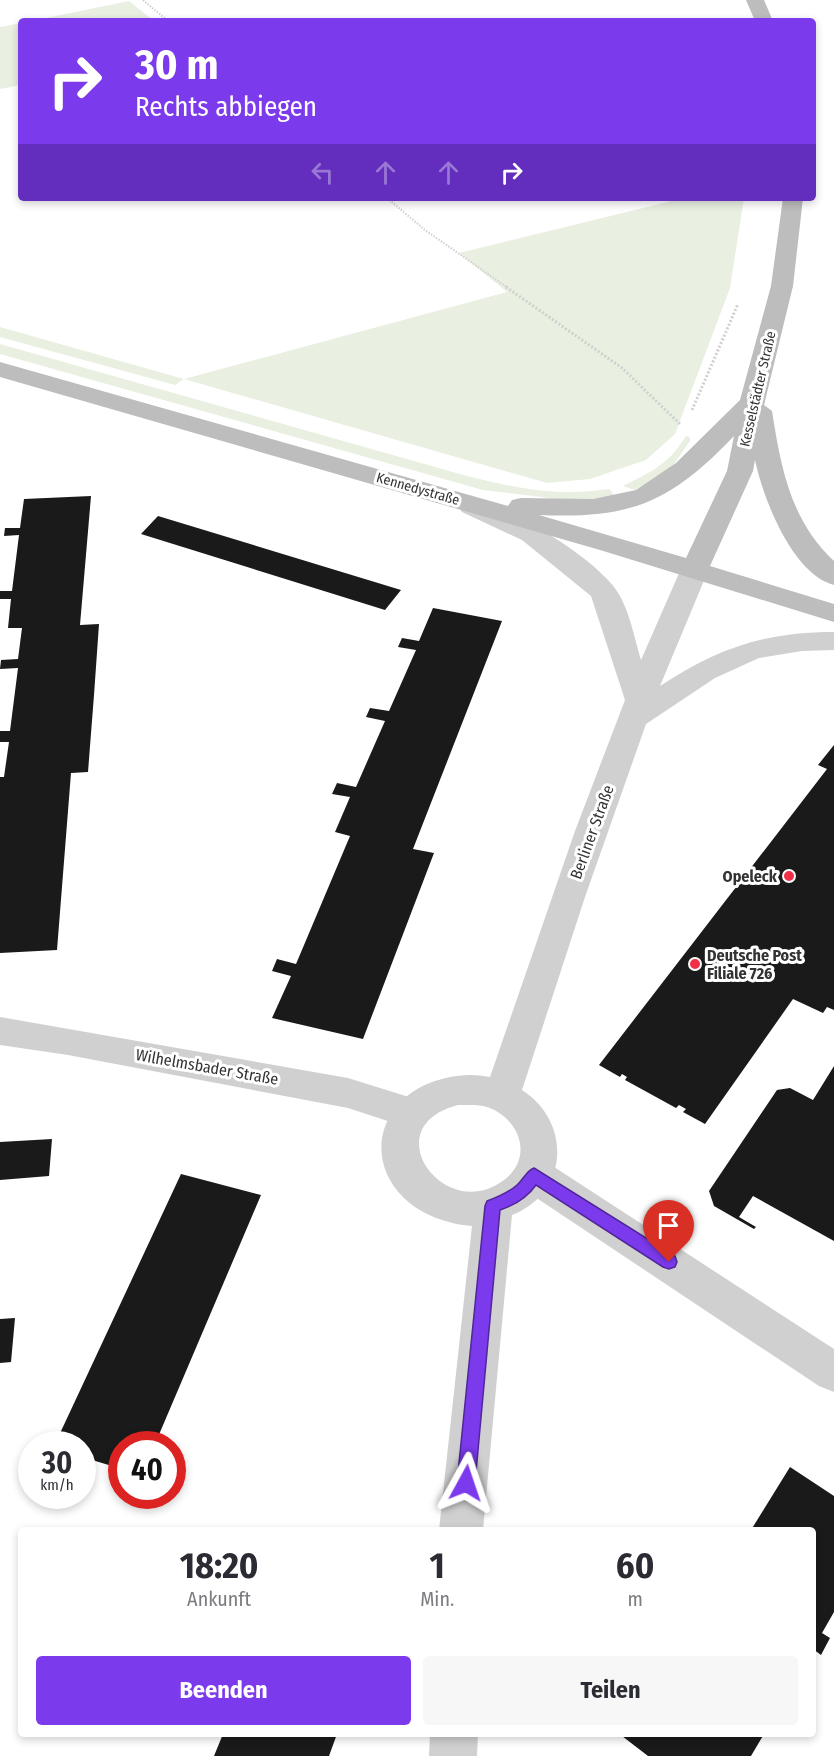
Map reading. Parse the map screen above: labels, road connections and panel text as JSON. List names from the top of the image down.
{
  "streets": {
    "main road": ["Kesselstädter Straße", "Kennedystraße"],
    "street": ["Berliner Straße", "Wilhelmsbader Straße"]
  },
  "crossings": [
    ["Kesselstädter Straße", "Kennedystraße"],
    ["Kesselstädter Straße", "Berliner Straße"],
    ["Kennedystraße", "Berliner Straße"],
    ["Berliner Straße", "Wilhelmsbader Straße"]
  ],
  "places": ["Opeleck", "Deutsche Post Filiale 726"],
  "page": {
    "turn": ["30 m", "Rechts abbiegen"],
    "speed": "30 km/h",
    "limit": "40",
    "eta": [
      "18:20",
      "Ankunft",
      "1",
      "Min.",
      "60",
      "m"
    ],
    "buttons": ["Beenden", "Teilen"]
  }
}
